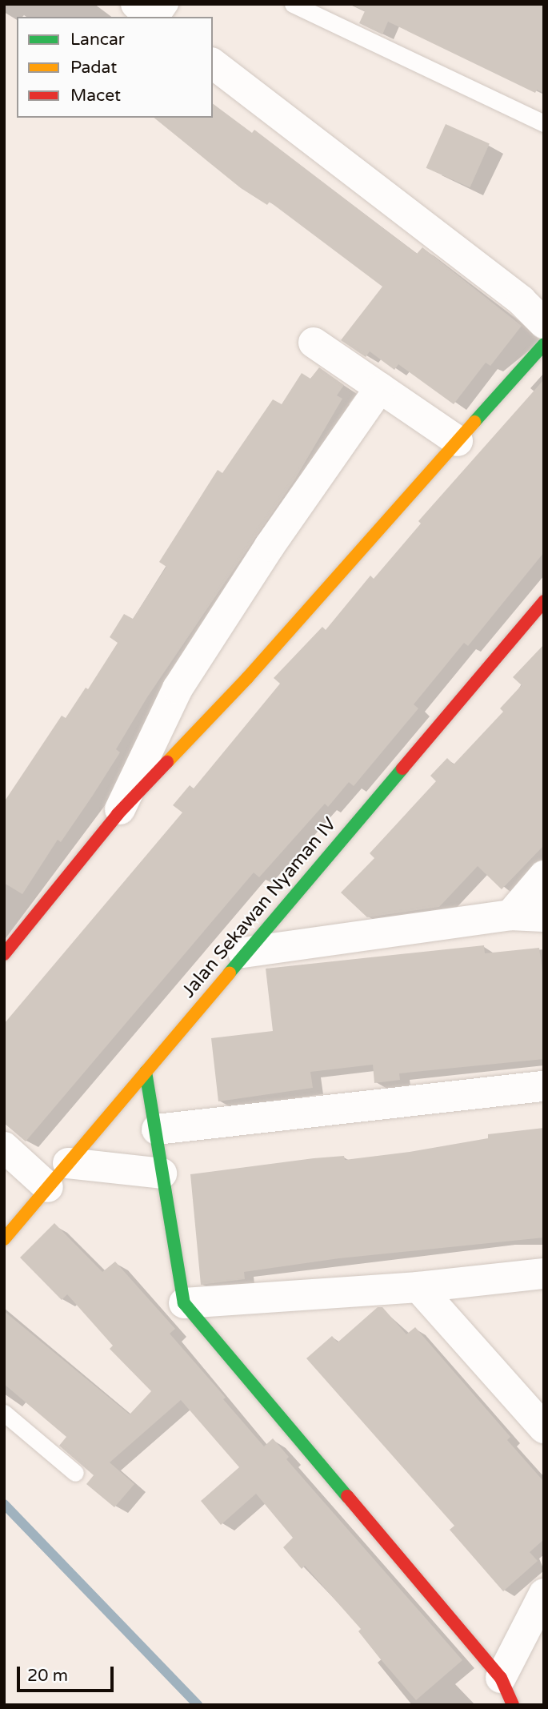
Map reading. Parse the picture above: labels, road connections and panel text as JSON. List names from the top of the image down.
{
  "streets": {
    "street": ["Jalan Sekawan Nyaman IV"]
  },
  "legend": ["Lancar", "Padat", "Macet"],
  "scale_bar": "20 m"
}
